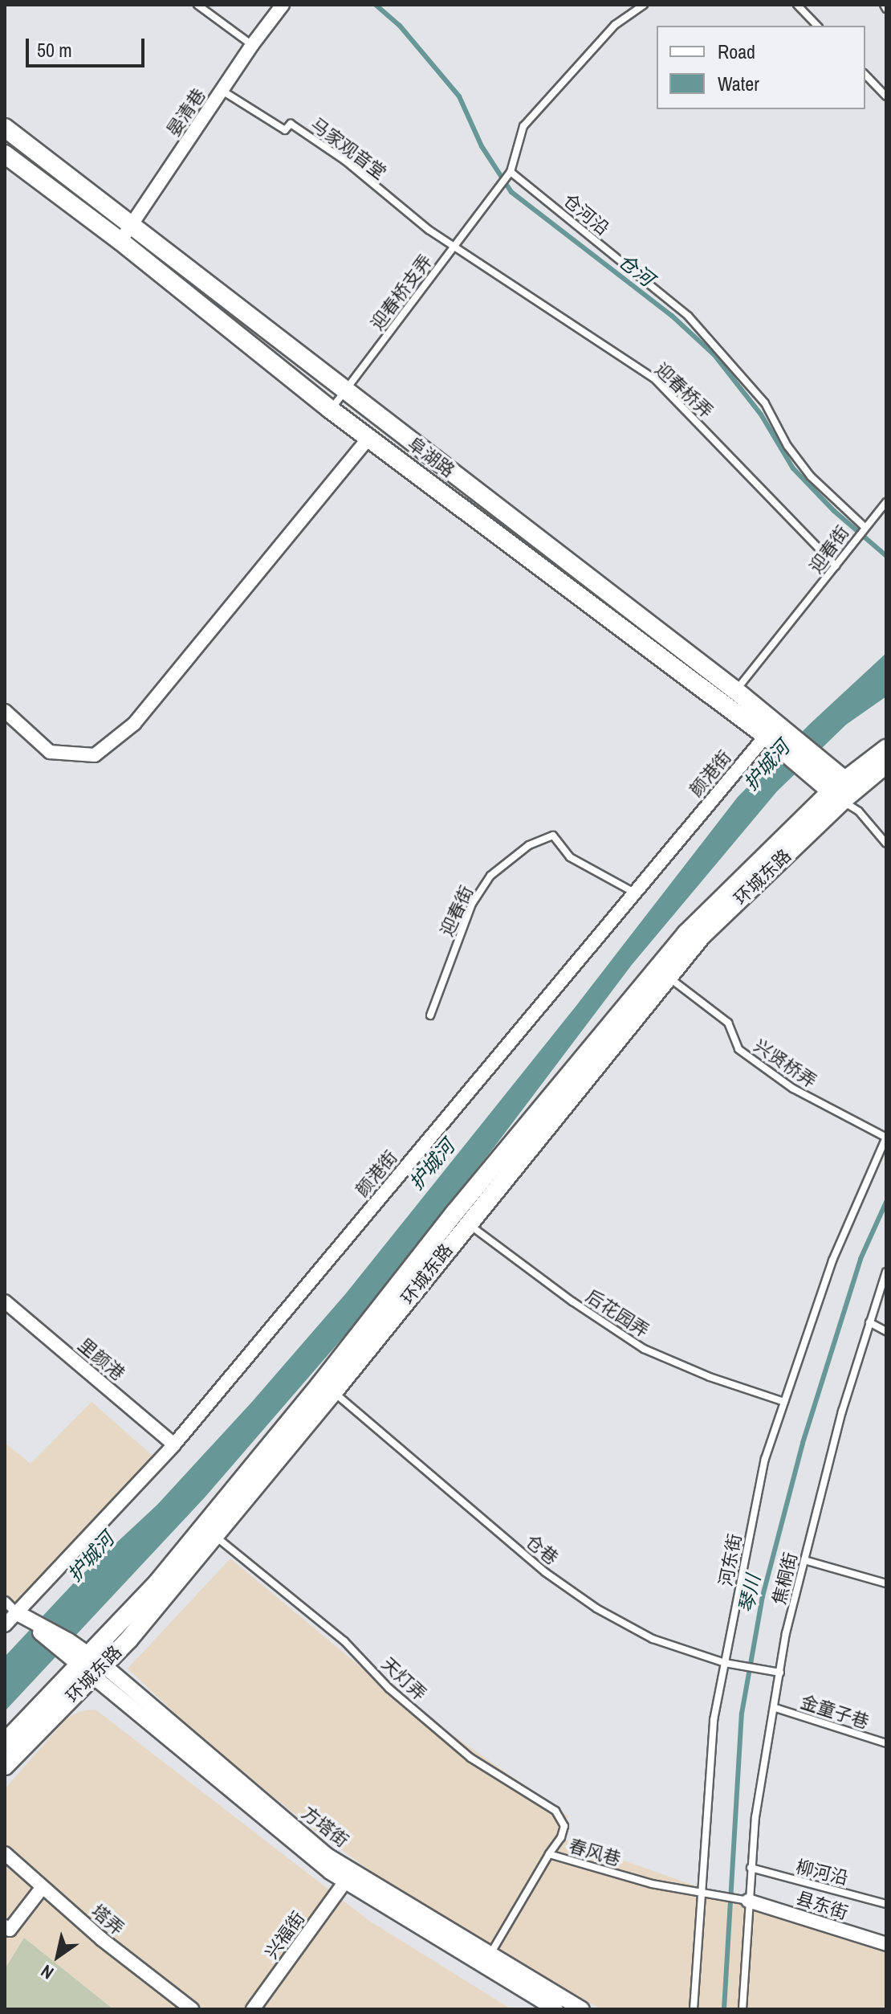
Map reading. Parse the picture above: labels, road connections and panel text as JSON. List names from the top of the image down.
{
  "streets": {
    "main road": ["阜湖路", "环城东路"],
    "street": [
      "晏清巷",
      "颜港街",
      "里颜港",
      "方塔街",
      "县东街",
      "塔弄",
      "兴福街"
    ],
    "lane": [
      "马家观音堂",
      "仓河沿",
      "迎春桥支弄",
      "迎春桥弄",
      "迎春街",
      "兴贤桥弄",
      "后花园弄",
      "仓巷",
      "河东街",
      "焦桐街",
      "天灯弄",
      "金童子巷",
      "春风巷",
      "柳河沿"
    ]
  },
  "crossings": [
    ["晏清巷", "马家观音堂"],
    ["晏清巷", "阜湖路"],
    ["马家观音堂", "迎春桥支弄"],
    ["马家观音堂", "迎春桥弄"],
    ["仓河沿", "迎春桥支弄"],
    ["仓河沿", "迎春街"],
    ["迎春桥支弄", "迎春桥弄"],
    ["迎春桥支弄", "阜湖路"],
    ["迎春桥弄", "迎春街"],
    ["阜湖路", "迎春街"],
    ["阜湖路", "颜港街"],
    ["阜湖路", "环城东路"],
    ["迎春街", "颜港街"],
    ["颜港街", "里颜港"],
    ["颜港街", "方塔街"],
    ["环城东路", "兴贤桥弄"],
    ["环城东路", "后花园弄"],
    ["环城东路", "仓巷"],
    ["环城东路", "天灯弄"],
    ["环城东路", "方塔街"],
    ["兴贤桥弄", "河东街"],
    ["后花园弄", "河东街"],
    ["仓巷", "河东街"],
    ["仓巷", "焦桐街"],
    ["河东街", "春风巷"],
    ["焦桐街", "金童子巷"],
    ["焦桐街", "春风巷"],
    ["焦桐街", "柳河沿"],
    ["焦桐街", "县东街"],
    ["天灯弄", "春风巷"],
    ["方塔街", "春风巷"],
    ["方塔街", "兴福街"],
    ["春风巷", "县东街"]
  ],
  "water": ["仓河", "护城河", "琴川"],
  "legend": ["Road", "Water"],
  "scale_bar": "50 m",
  "north": "bottom left"
}
